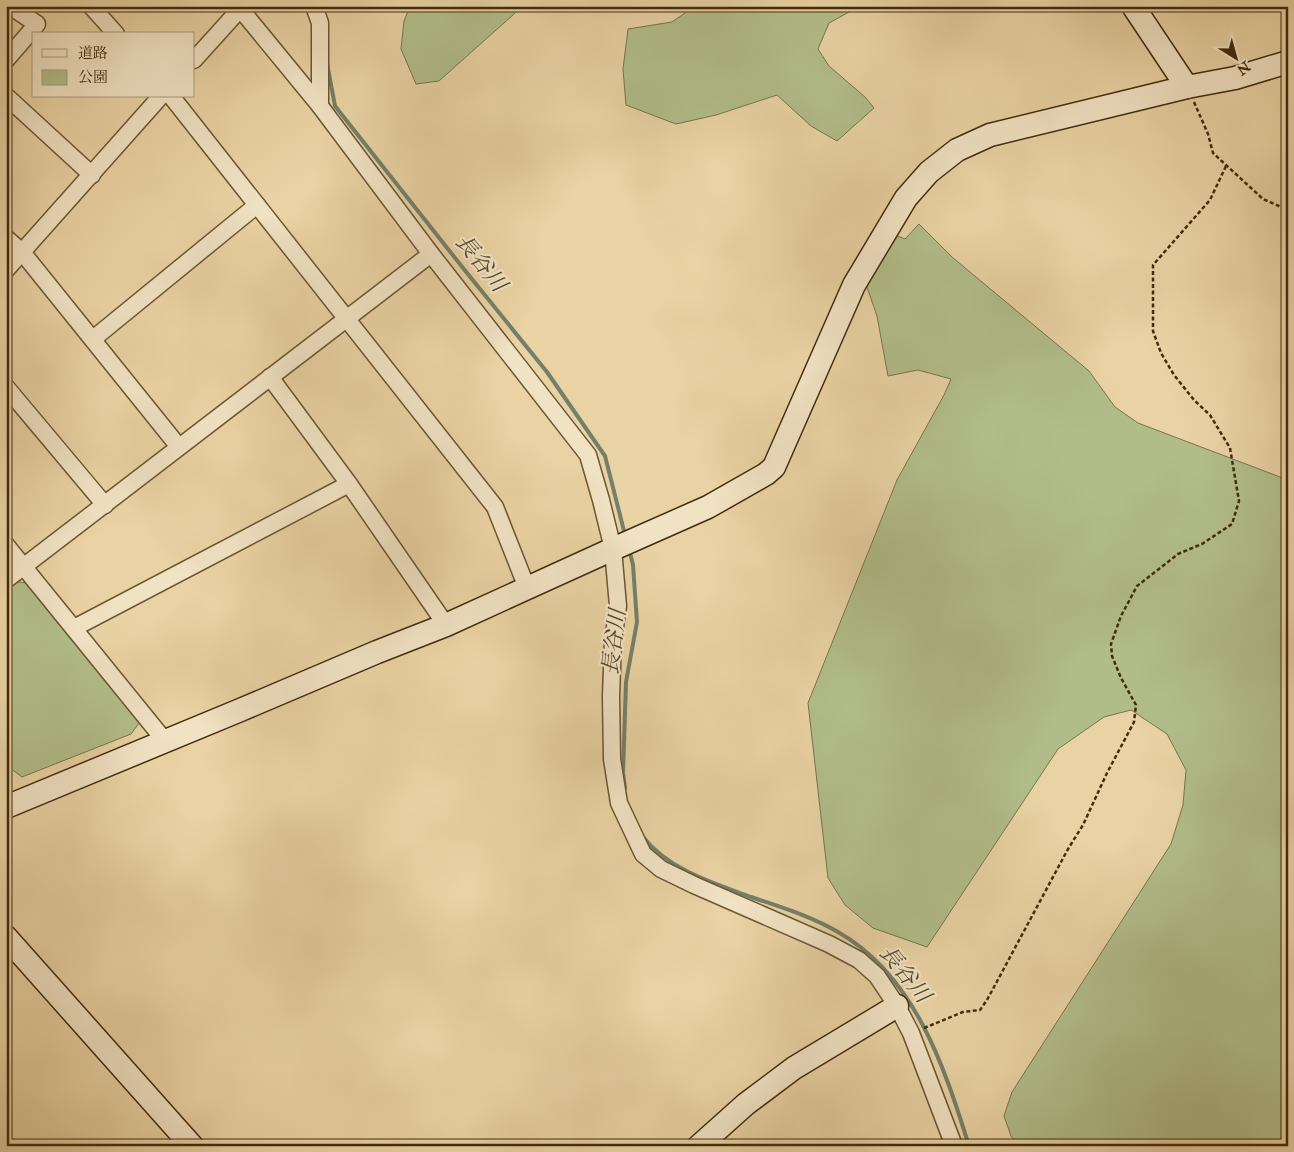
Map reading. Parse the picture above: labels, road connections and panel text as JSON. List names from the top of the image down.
{
  "water": ["長谷川"],
  "legend": ["道路", "公園"],
  "north": "bottom right"
}
